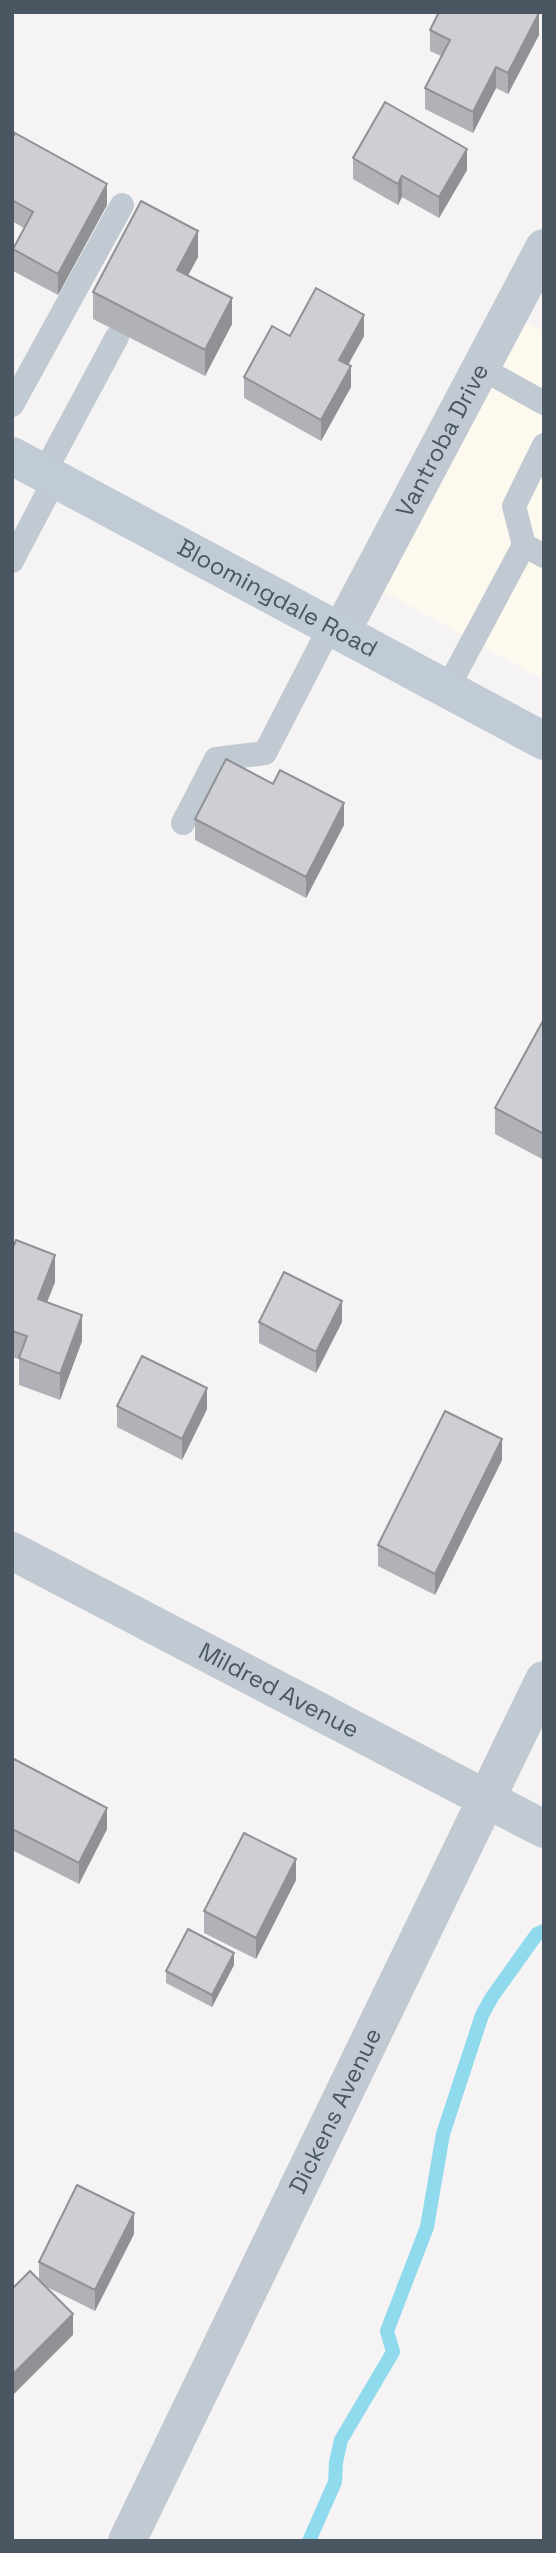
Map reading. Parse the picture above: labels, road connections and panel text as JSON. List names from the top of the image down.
{
  "streets": {
    "main road": ["Bloomingdale Road"],
    "street": ["Vantroba Drive", "Mildred Avenue", "Dickens Avenue"]
  },
  "crossings": [
    ["Vantroba Drive", "Bloomingdale Road"],
    ["Mildred Avenue", "Dickens Avenue"]
  ]
}
